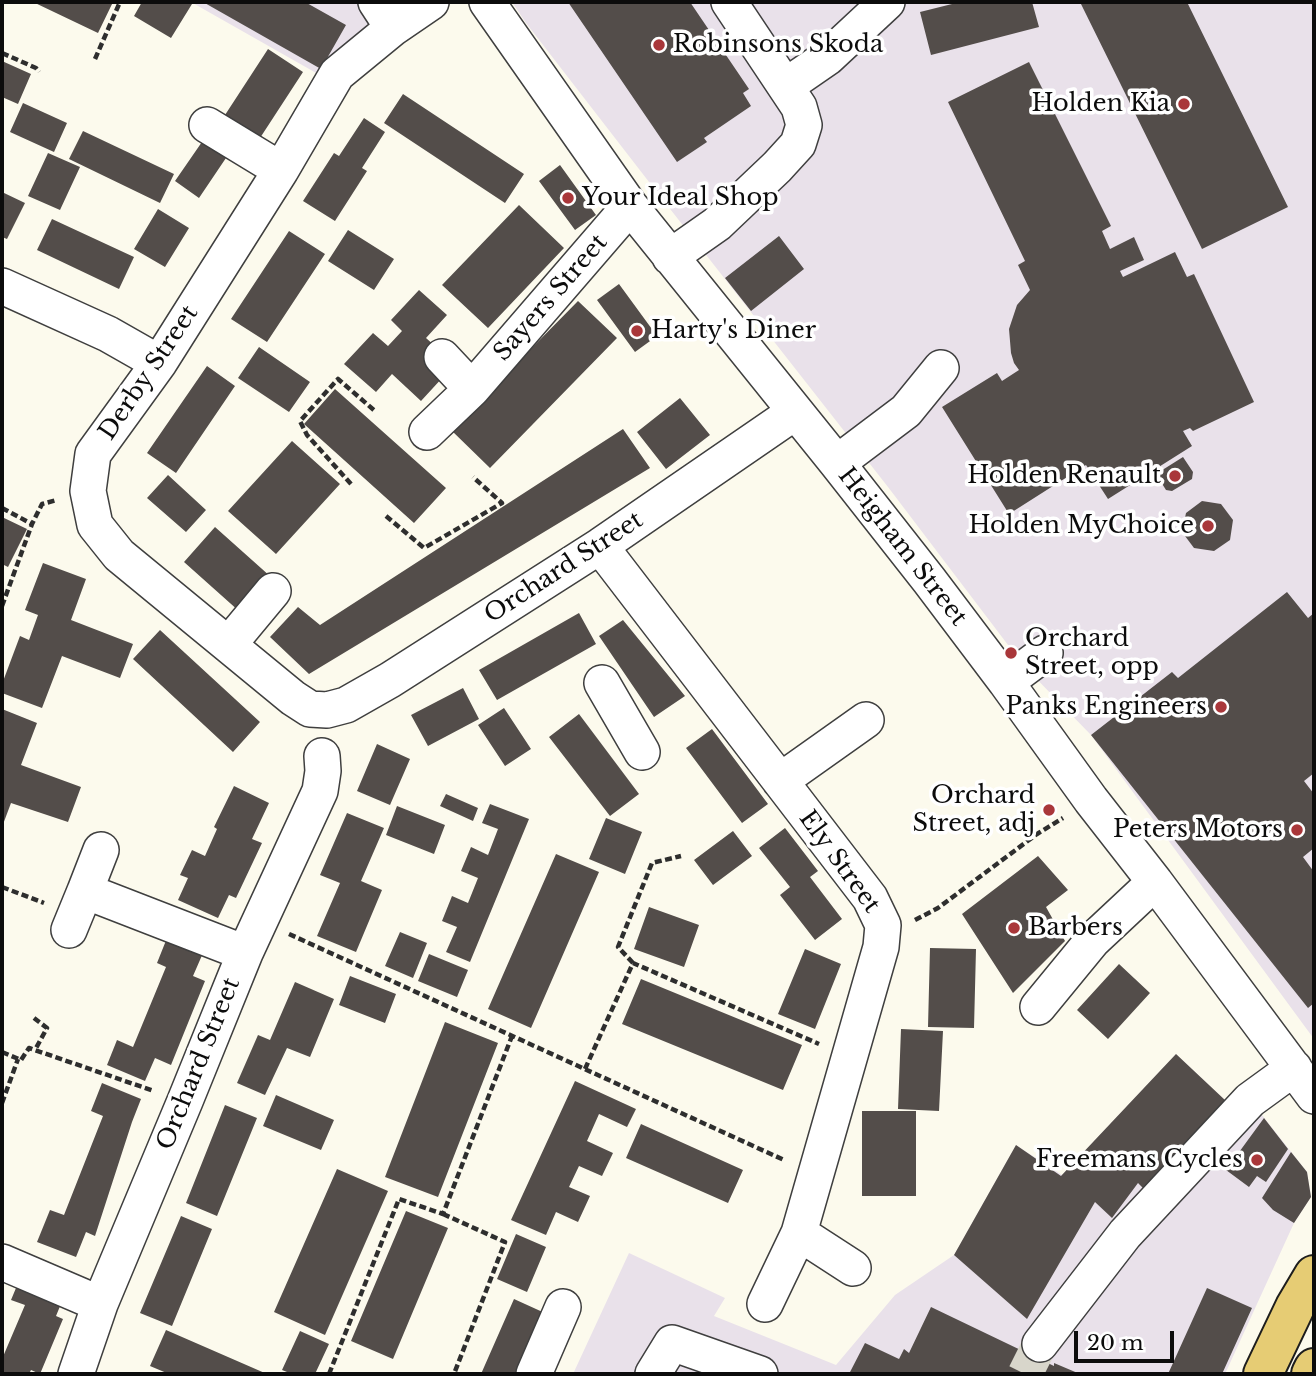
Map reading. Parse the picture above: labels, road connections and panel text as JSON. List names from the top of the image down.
{
  "streets": {
    "street": [
      "Sayers Street",
      "Derby Street",
      "Heigham Street",
      "Orchard Street",
      "Ely Street"
    ]
  },
  "crossings": [
    ["Sayers Street", "Heigham Street"],
    ["Derby Street", "Orchard Street"],
    ["Heigham Street", "Orchard Street"],
    ["Orchard Street", "Ely Street"]
  ],
  "places": [
    "Robinsons Skoda",
    "Holden Kia",
    "Your Ideal Shop",
    "Harty's Diner",
    "Holden Renault",
    "Holden MyChoice",
    "Orchard Street, opp",
    "Panks Engineers",
    "Orchard Street, adj",
    "Peters Motors",
    "Barbers",
    "Freemans Cycles"
  ],
  "scale_bar": "20 m"
}
